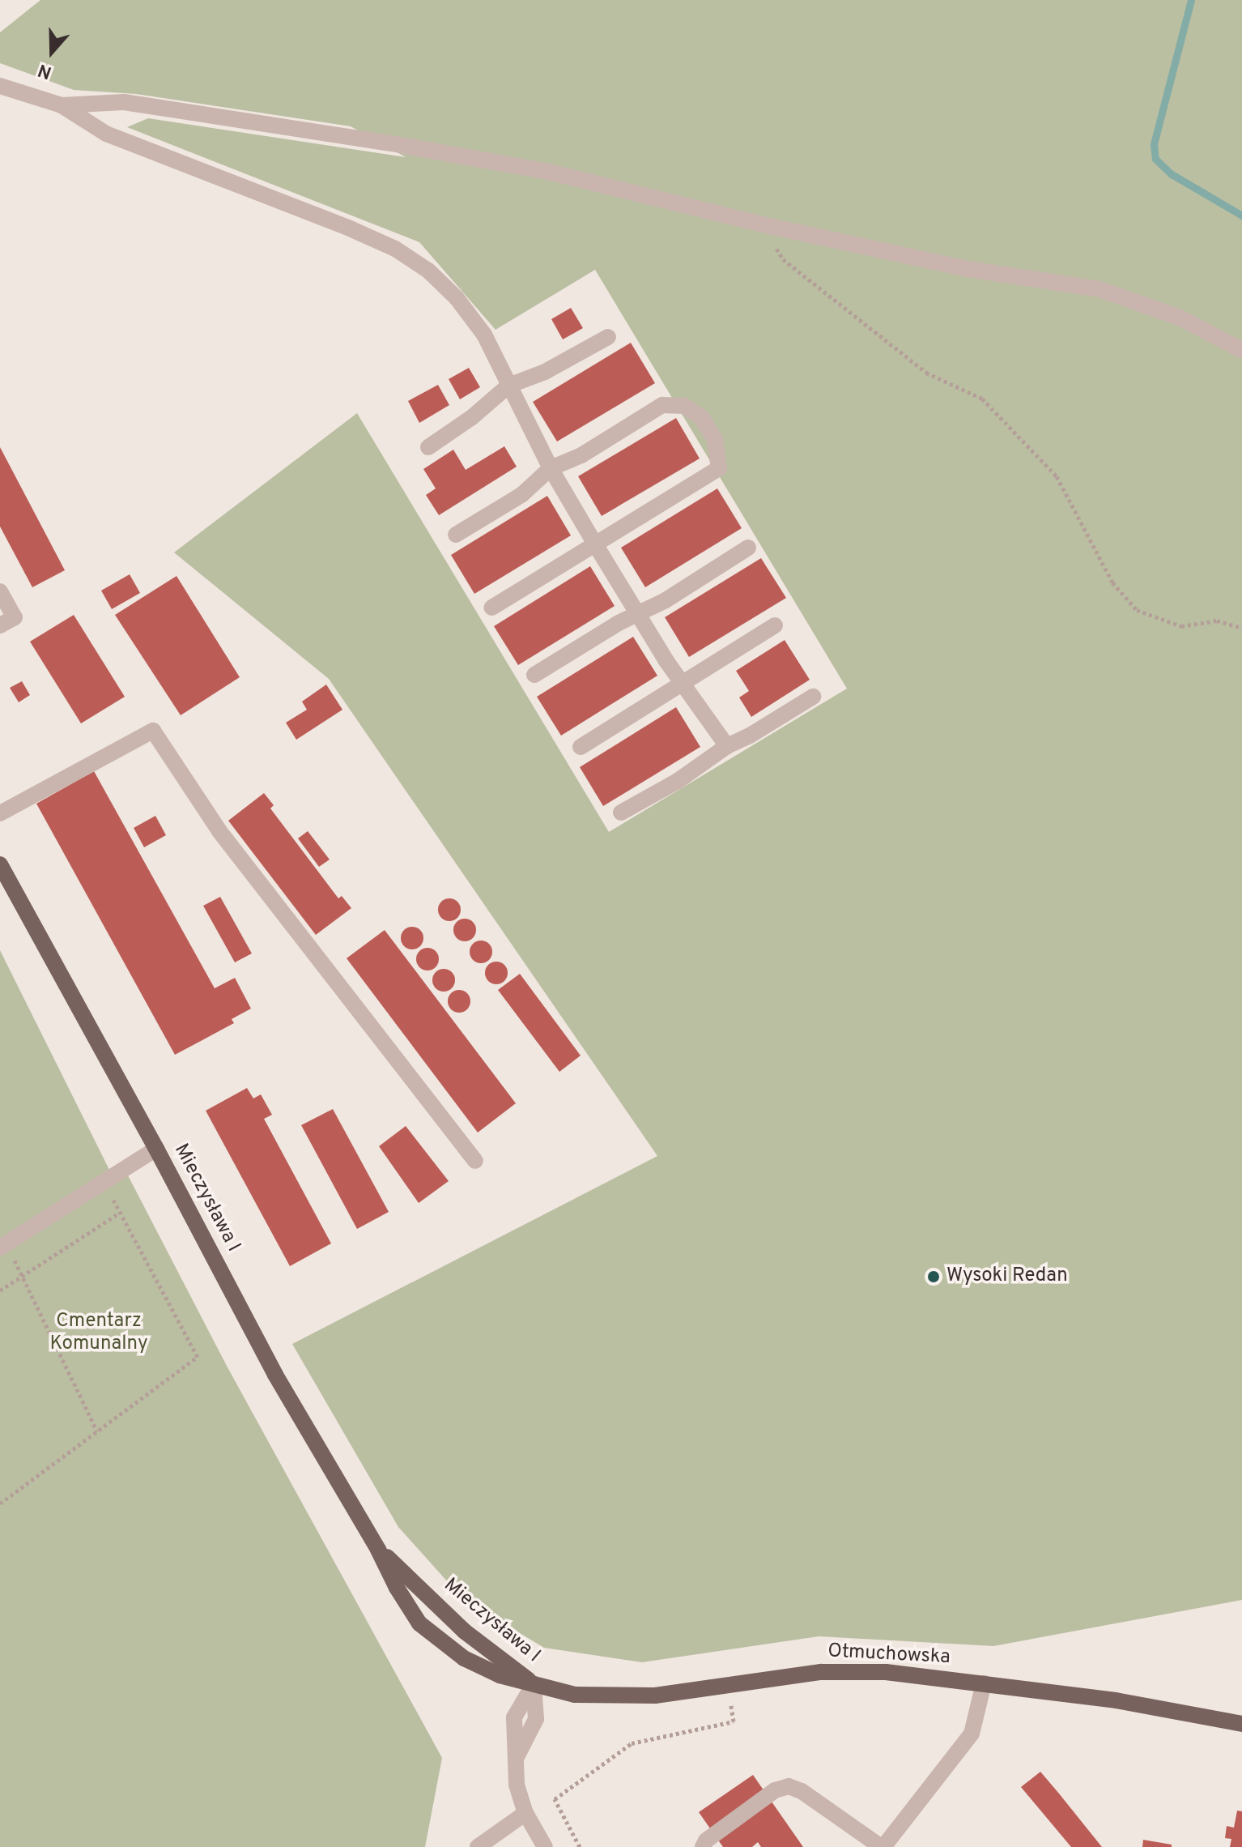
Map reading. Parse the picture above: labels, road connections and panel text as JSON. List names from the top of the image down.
{
  "streets": {
    "main road": ["Mieczysława I", "Otmuchowska"]
  },
  "crossings": [
    ["Mieczysława I", "Otmuchowska"]
  ],
  "parks": ["Cmentarz Komunalny"],
  "places": ["Wysoki Redan"],
  "north": "bottom"
}
